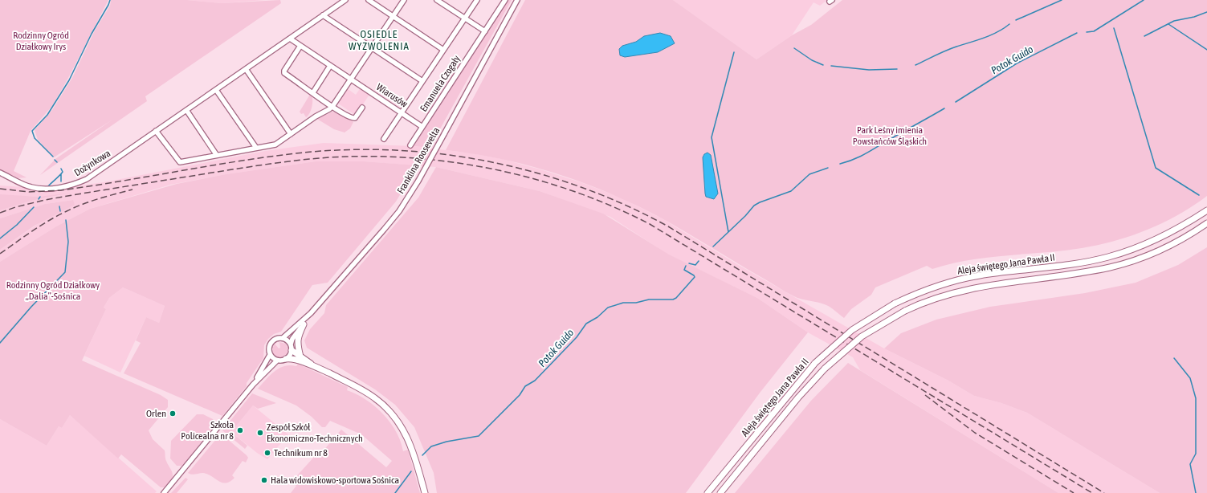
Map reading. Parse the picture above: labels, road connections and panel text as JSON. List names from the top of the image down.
{
  "streets": {
    "main road": ["Aleja świętego Jana Pawła II"],
    "street": [
      "Emanuela Czogały",
      "Wiarusów",
      "Franklina Roosevelta",
      "Dożynkowa"
    ]
  },
  "crossings": [
    ["Emanuela Czogały", "Wiarusów"],
    ["Emanuela Czogały", "Dożynkowa"],
    ["Wiarusów", "Dożynkowa"]
  ],
  "districts": ["OSIEDLE WYZWOLENIA"],
  "water": ["Potok Guido"],
  "parks": ["Rodzinny Ogród Działkowy Irys", "Park Leśny imienia Powstańców Śląskich", "Rodzinny Ogród Działkowy „Dalia”-Sośnica"],
  "places": [
    "Orlen",
    "Szkoła Policealna nr 8",
    "Zespół Szkół Ekonomiczno-Technicznych",
    "Technikum nr 8",
    "Hala widowiskowo-sportowa Sośnica"
  ]
}
